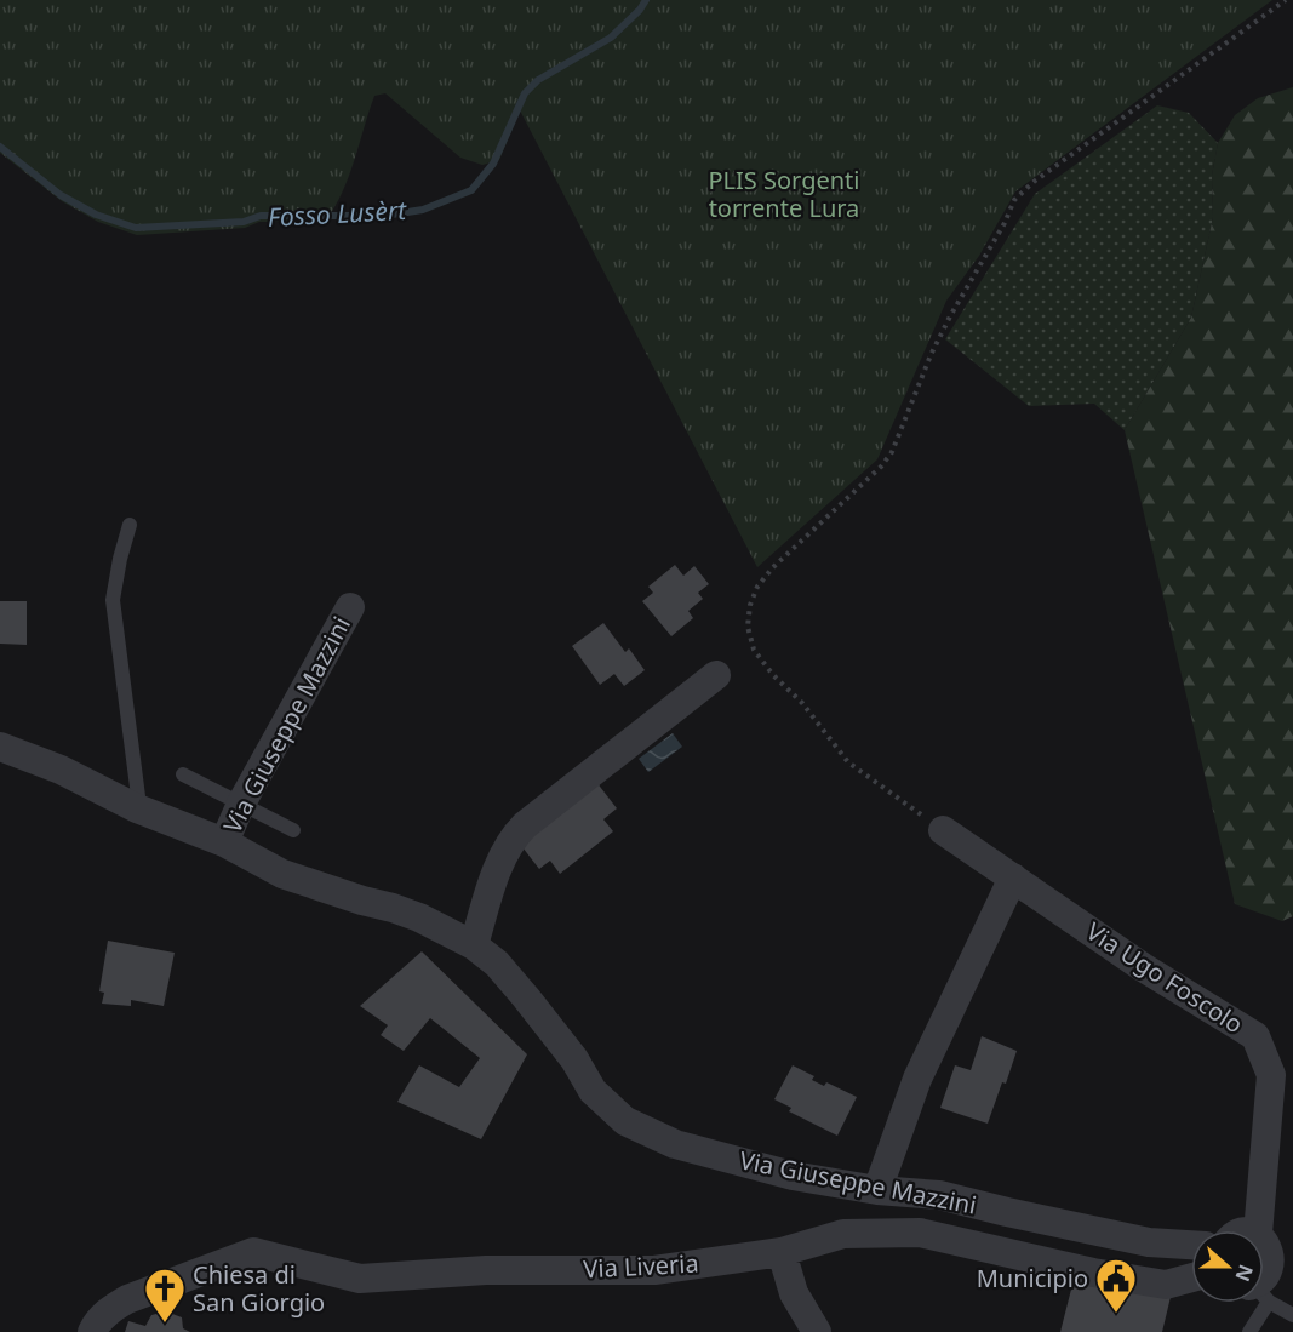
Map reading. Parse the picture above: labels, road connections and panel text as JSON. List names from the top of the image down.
{
  "streets": {
    "street": ["Via Giuseppe Mazzini", "Via Ugo Foscolo", "Via Liveria"]
  },
  "water": ["Fosso Lusèrt"],
  "parks": ["PLIS Sorgenti torrente Lura"],
  "places": {
    "public building": ["Municipio"],
    "church": ["Chiesa di San Giorgio"]
  },
  "north": "right"
}
